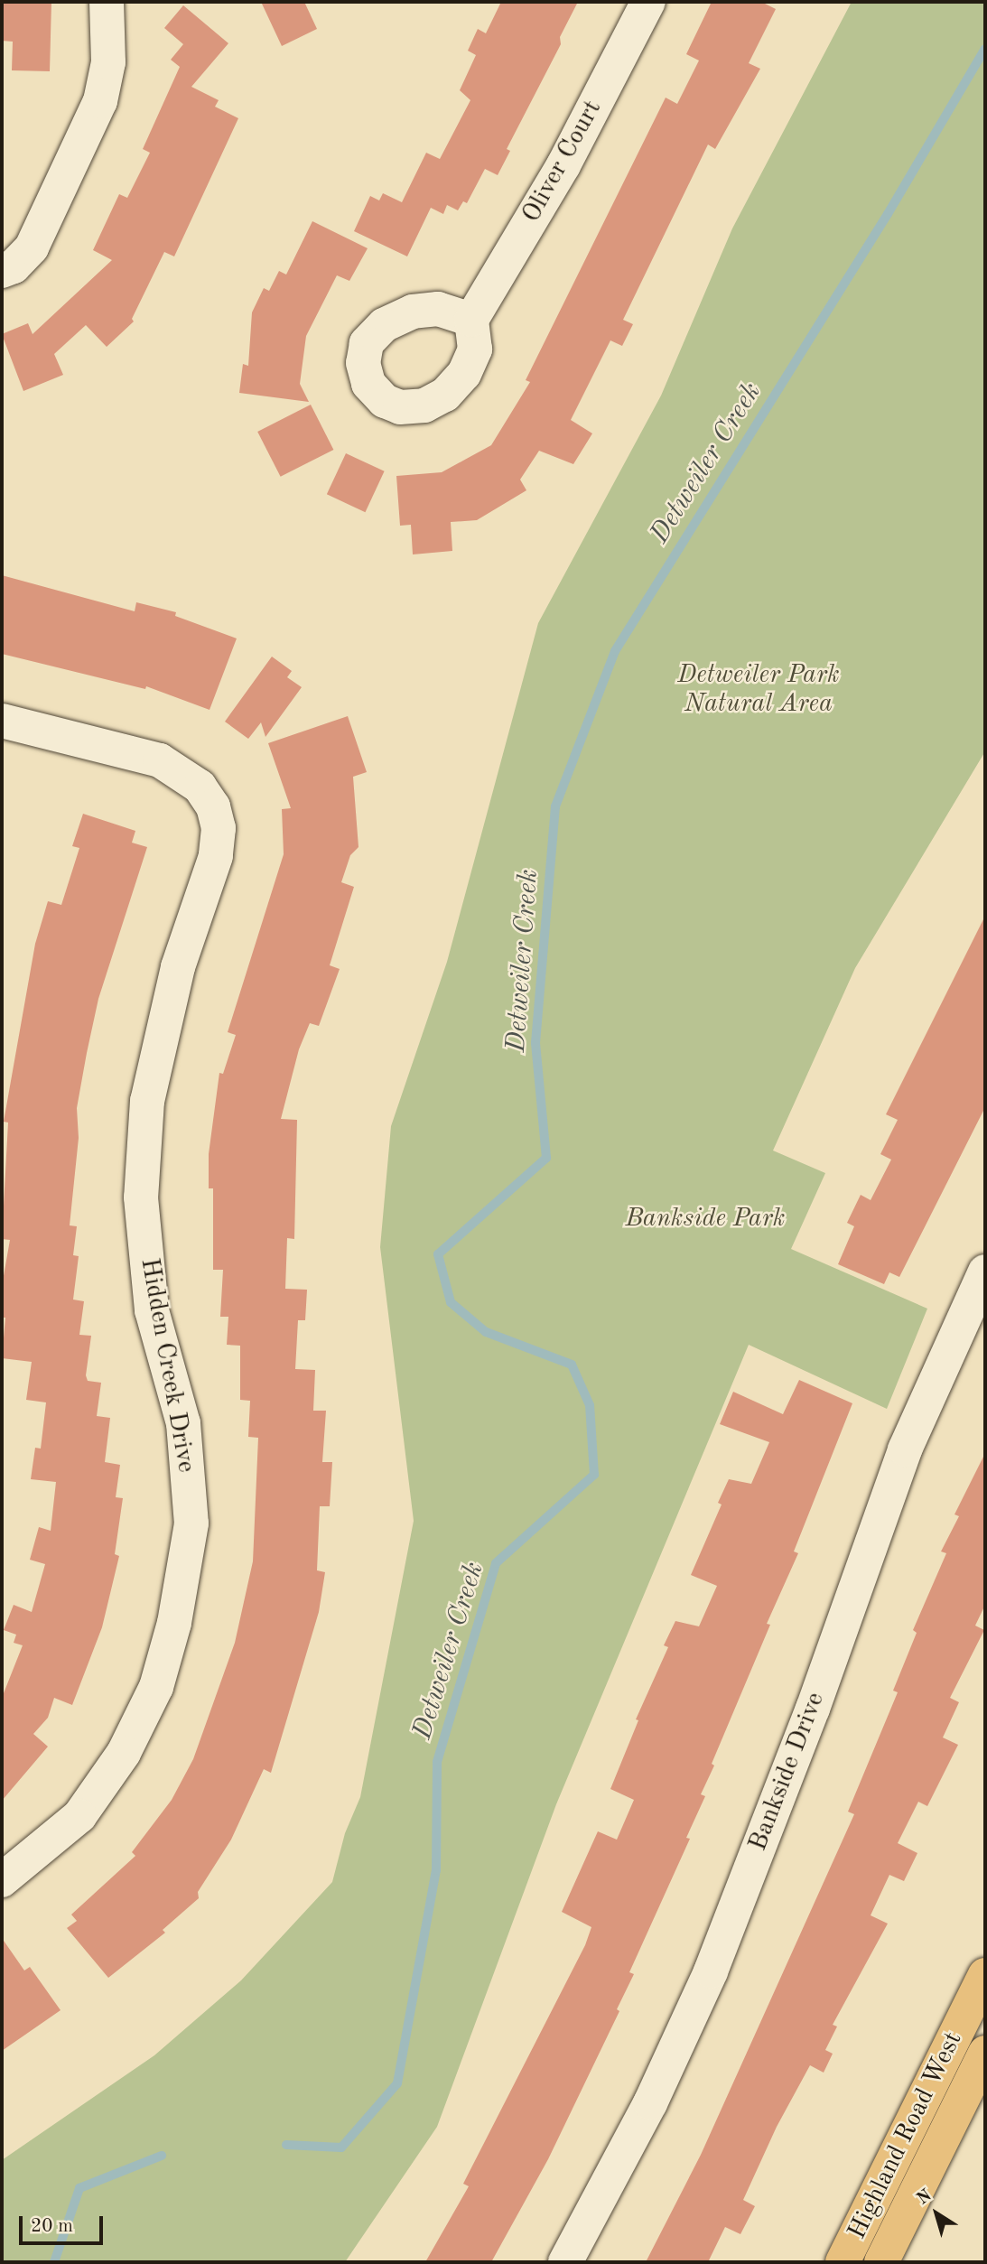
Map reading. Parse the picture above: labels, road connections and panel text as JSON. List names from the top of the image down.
{
  "streets": {
    "main road": ["Highland Road West"],
    "street": ["Oliver Court", "Hidden Creek Drive", "Bankside Drive"]
  },
  "water": ["Detweiler Creek"],
  "parks": ["Detweiler Park Natural Area", "Bankside Park"],
  "scale_bar": "20 m",
  "north": "top left"
}
